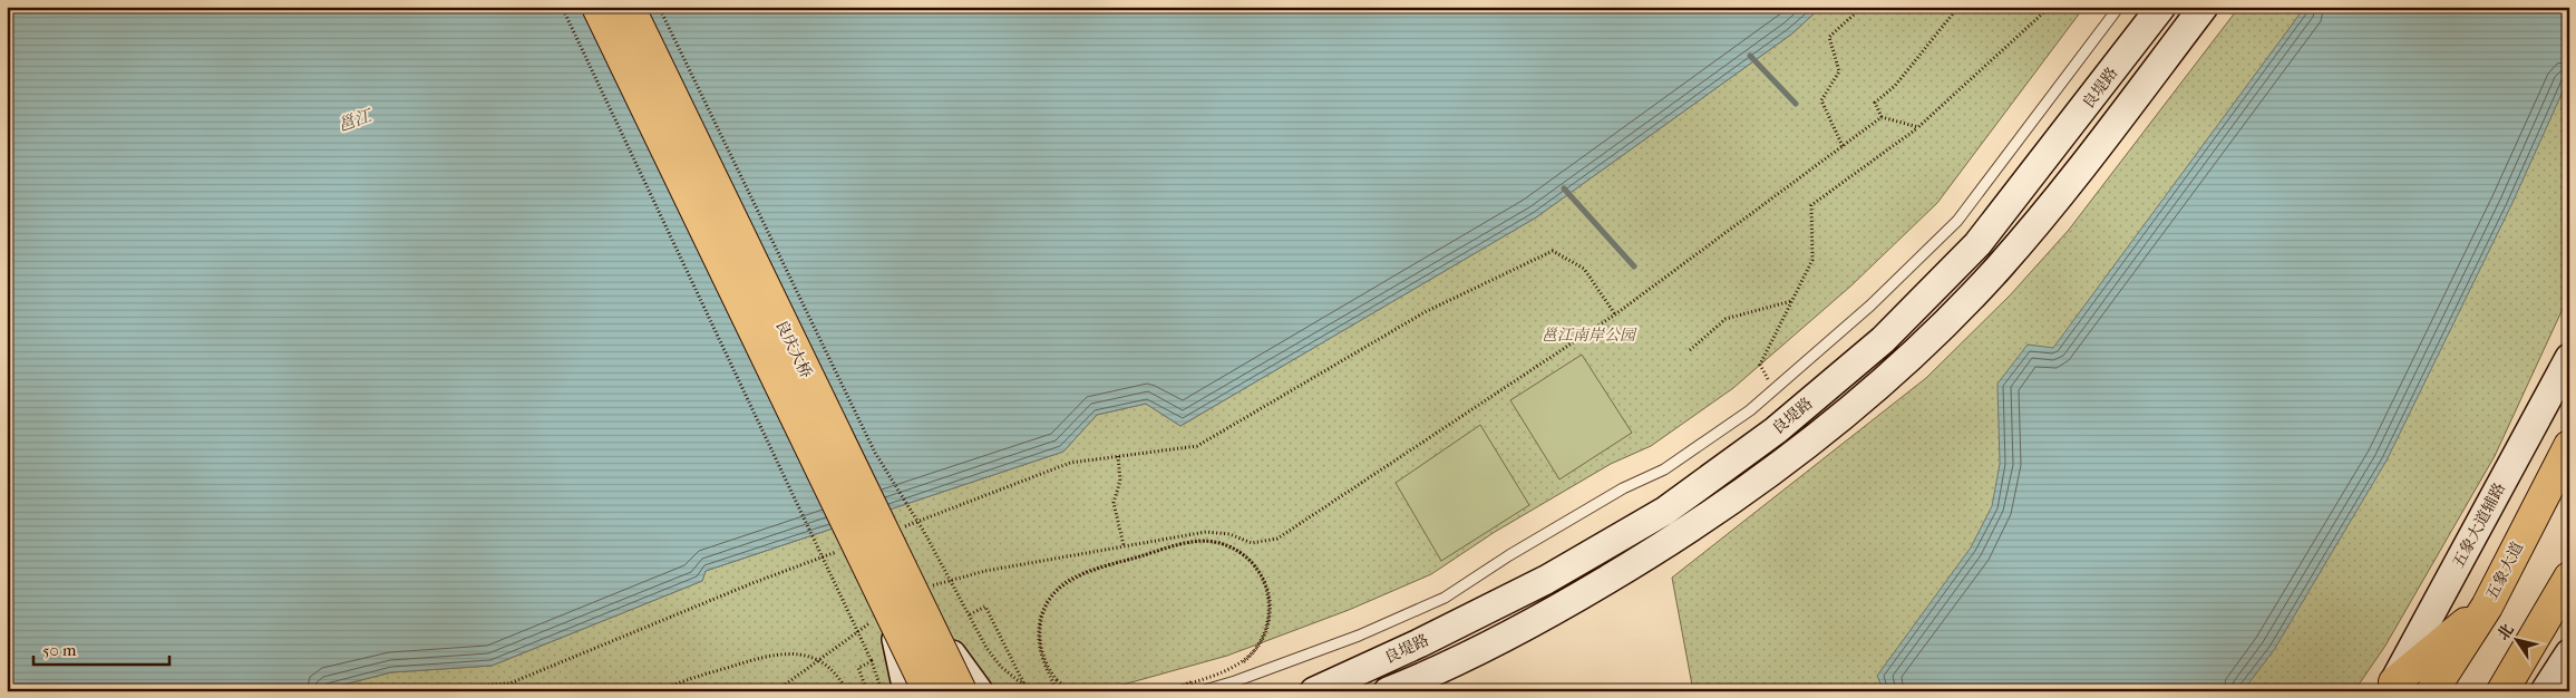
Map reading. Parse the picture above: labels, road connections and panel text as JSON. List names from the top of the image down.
{
  "streets": {
    "main road": [
      "良堤路",
      "良庆大桥",
      "五象大道辅路",
      "五象大道"
    ]
  },
  "water": ["邕江"],
  "parks": ["邕江南岸公园"],
  "scale_bar": "50 m",
  "north": "top left"
}
